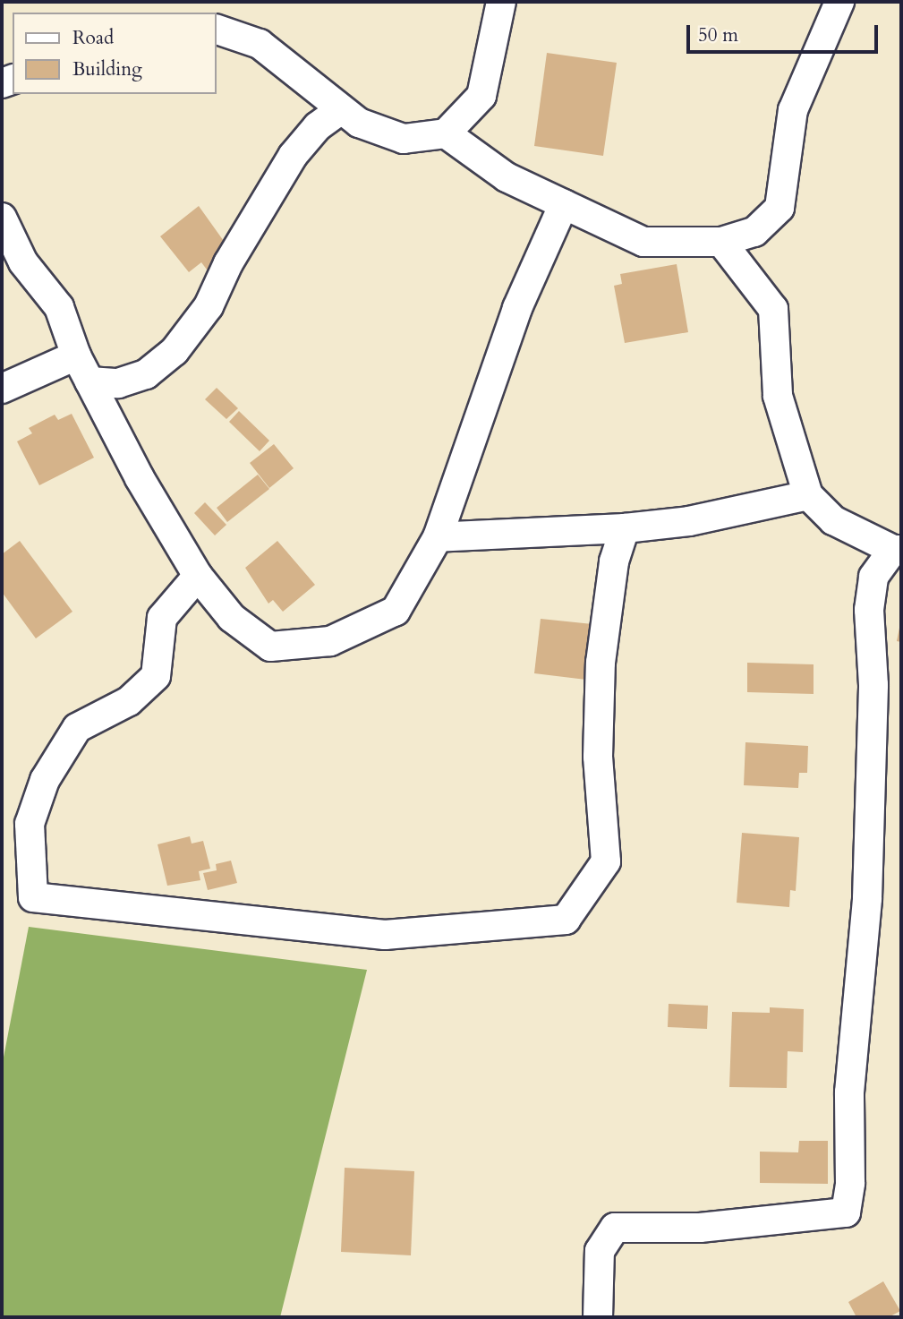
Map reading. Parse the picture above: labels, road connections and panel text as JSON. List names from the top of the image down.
{
  "legend": ["Road", "Building"],
  "scale_bar": "50 m"
}
